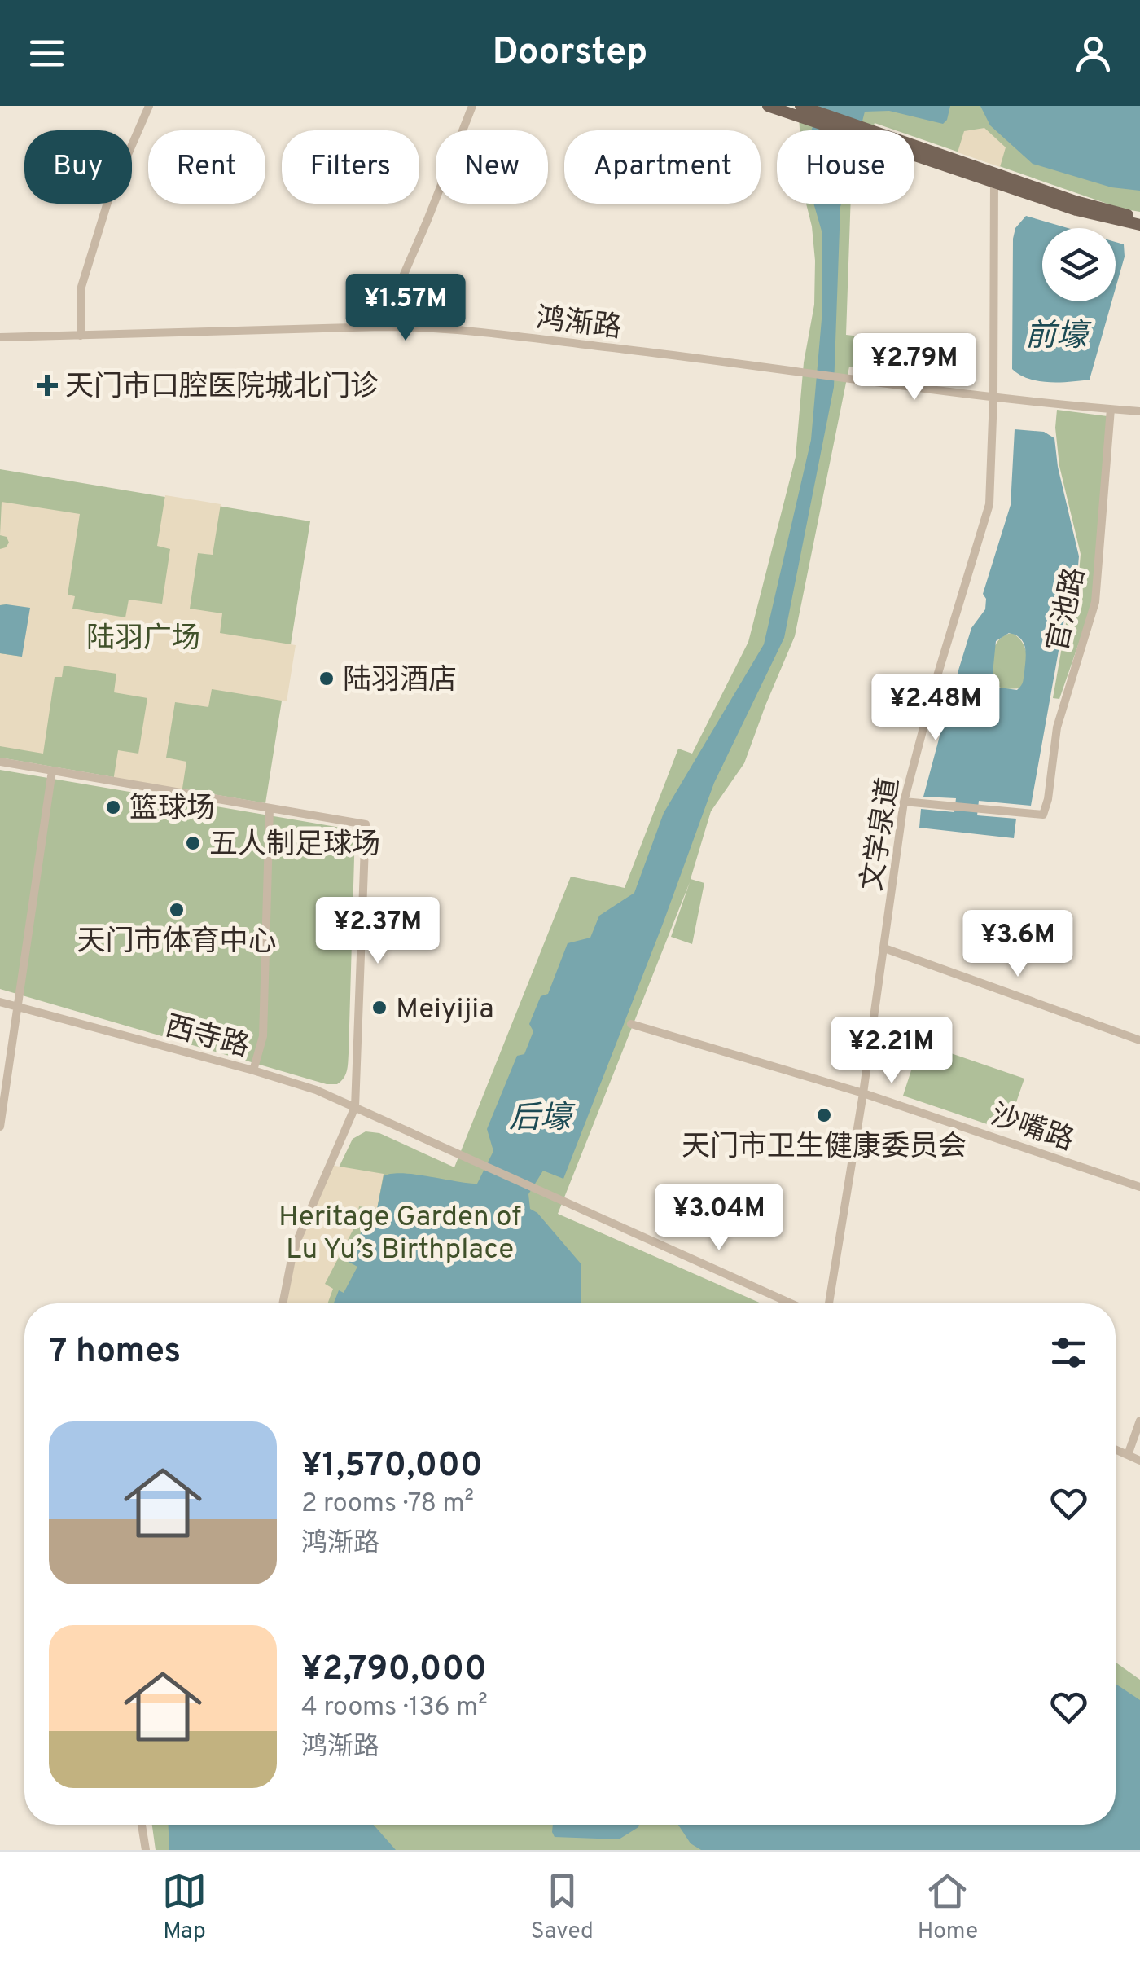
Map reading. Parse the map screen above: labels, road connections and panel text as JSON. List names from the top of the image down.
{
  "streets": {
    "street": [
      "鸿渐路",
      "官池路",
      "文学泉道",
      "西寺路",
      "沙嘴路"
    ]
  },
  "crossings": [
    ["鸿渐路", "文学泉道"],
    ["官池路", "文学泉道"],
    ["文学泉道", "沙嘴路"]
  ],
  "water": ["前壕", "后壕"],
  "parks": ["陆羽广场", "Heritage Garden of Lu Yu’s Birthplace"],
  "places": {
    "health": ["天门市口腔医院城北门诊"],
    "other": [
      "陆羽酒店",
      "篮球场",
      "五人制足球场",
      "天门市体育中心",
      "Meiyijia",
      "天门市卫生健康委员会"
    ]
  },
  "page": {
    "header": "Doorstep",
    "chip": [
      "Buy",
      "Rent",
      "Filters",
      "New",
      "Apartment",
      "House"
    ],
    "price": [
      "¥1.57M",
      "¥2.79M",
      "¥2.48M",
      "¥2.37M",
      "¥3.6M",
      "¥2.21M",
      "¥3.04M"
    ],
    "heading": "7 homes",
    "list": [
      {
        "name": "¥1,570,000",
        "note": "2 rooms · 78 m² · 鸿渐路"
      },
      {
        "name": "¥2,790,000",
        "note": "4 rooms · 136 m² · 鸿渐路"
      }
    ],
    "tabs": ["Map", "Saved", "Home"]
  }
}
